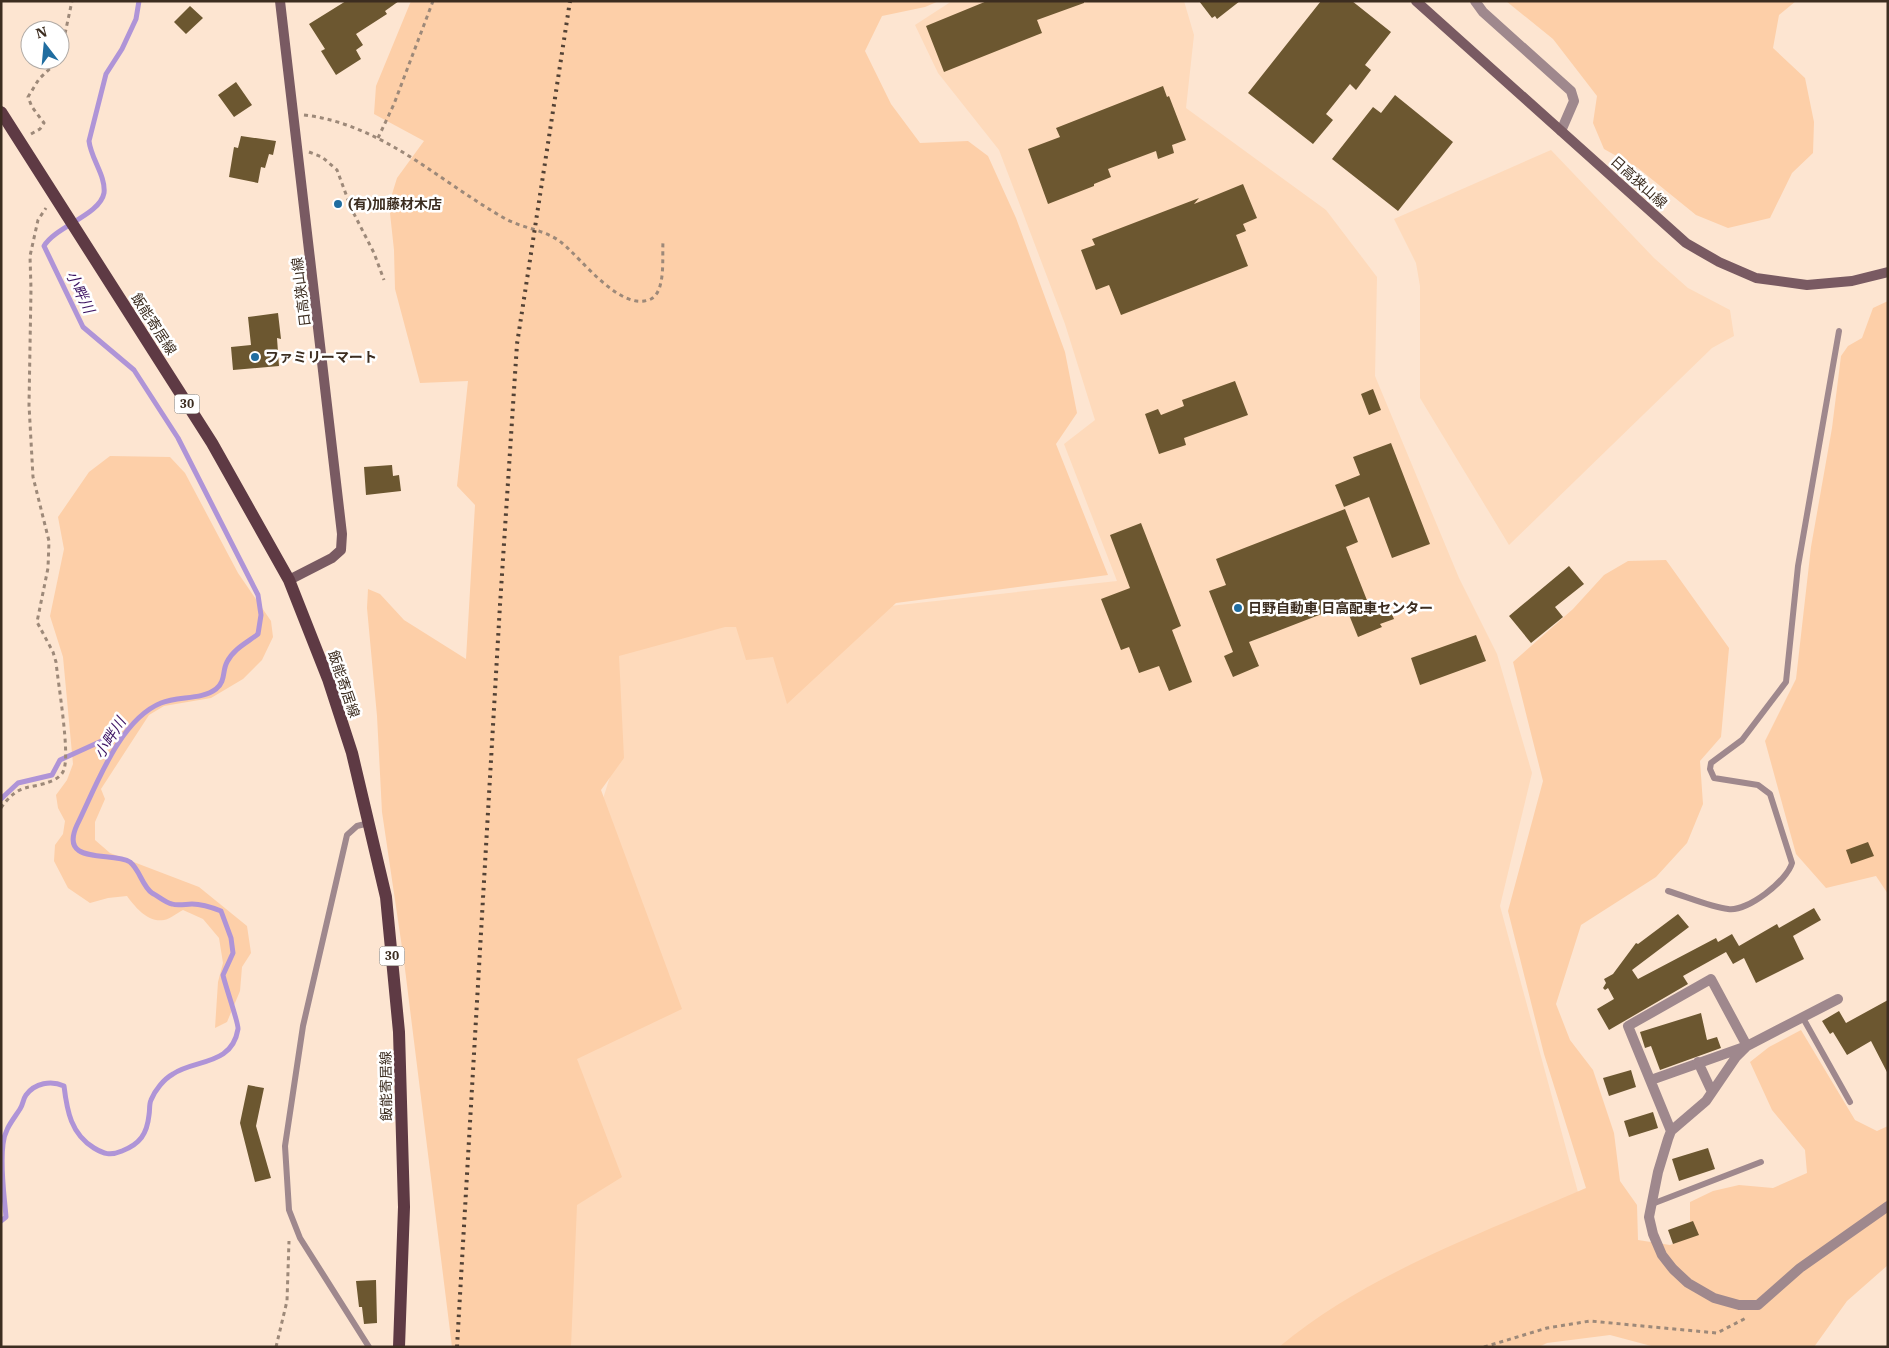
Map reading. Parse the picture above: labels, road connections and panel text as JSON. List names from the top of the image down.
{
  "streets": {
    "main road": ["日高狭山線", "飯能寄居線", "30"]
  },
  "crossings": [
    ["日高狭山線", "飯能寄居線"]
  ],
  "water": ["小畔川"],
  "places": ["(有)加藤材木店", "ファミリーマート", "日野自動車 日高配車センター"],
  "north": "top"
}
